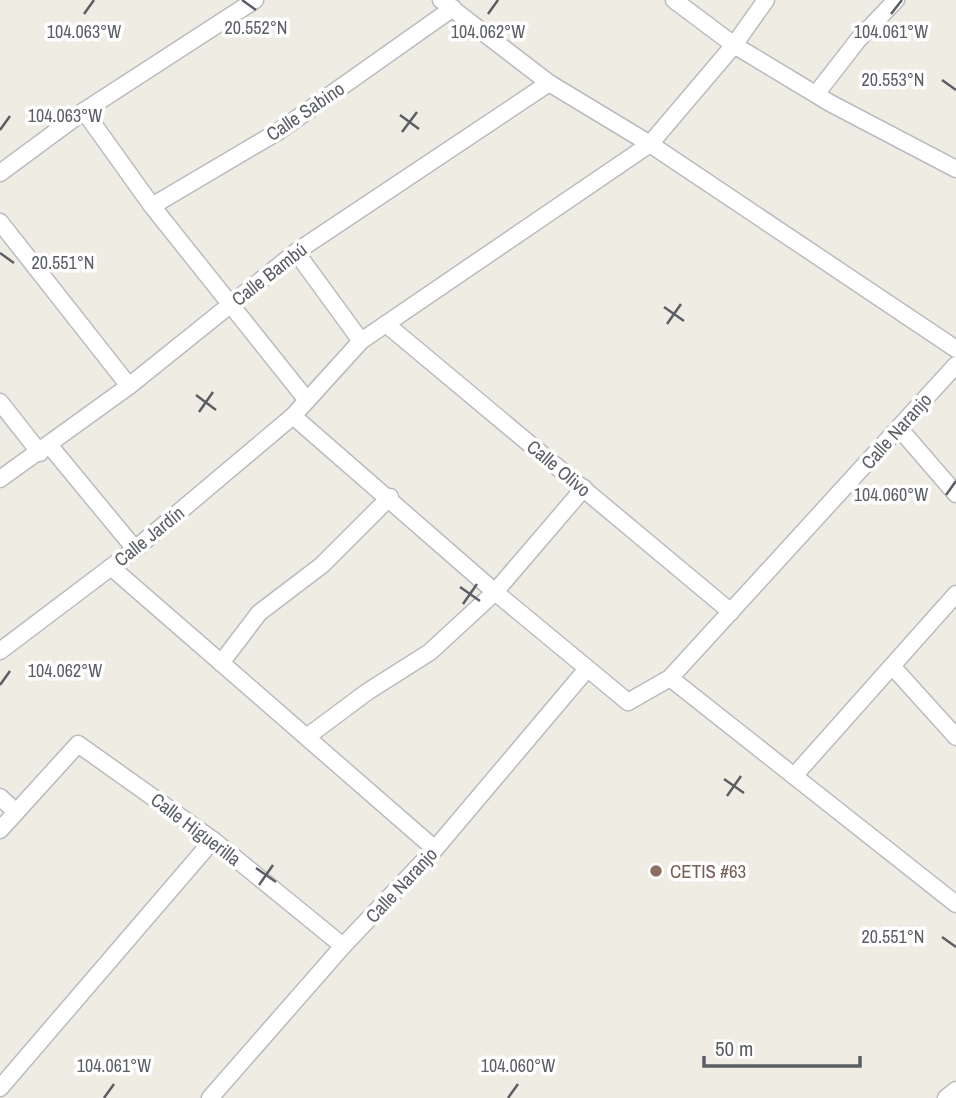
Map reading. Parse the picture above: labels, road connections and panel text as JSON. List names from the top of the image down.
{
  "streets": {
    "street": [
      "Calle Sabino",
      "Calle Bambú",
      "Calle Naranjo",
      "Calle Olivo",
      "Calle Jardín",
      "Calle Higuerilla"
    ]
  },
  "crossings": [
    ["Calle Naranjo", "Calle Olivo"],
    ["Calle Naranjo", "Calle Higuerilla"],
    ["Calle Olivo", "Calle Jardín"]
  ],
  "places": ["CETIS #63"],
  "scale_bar": "50 m",
  "coordinates": [
    "20.552°N",
    "104.062°W",
    "104.061°W",
    "104.063°W",
    "20.553°N",
    "20.551°N",
    "104.060°W"
  ]
}
